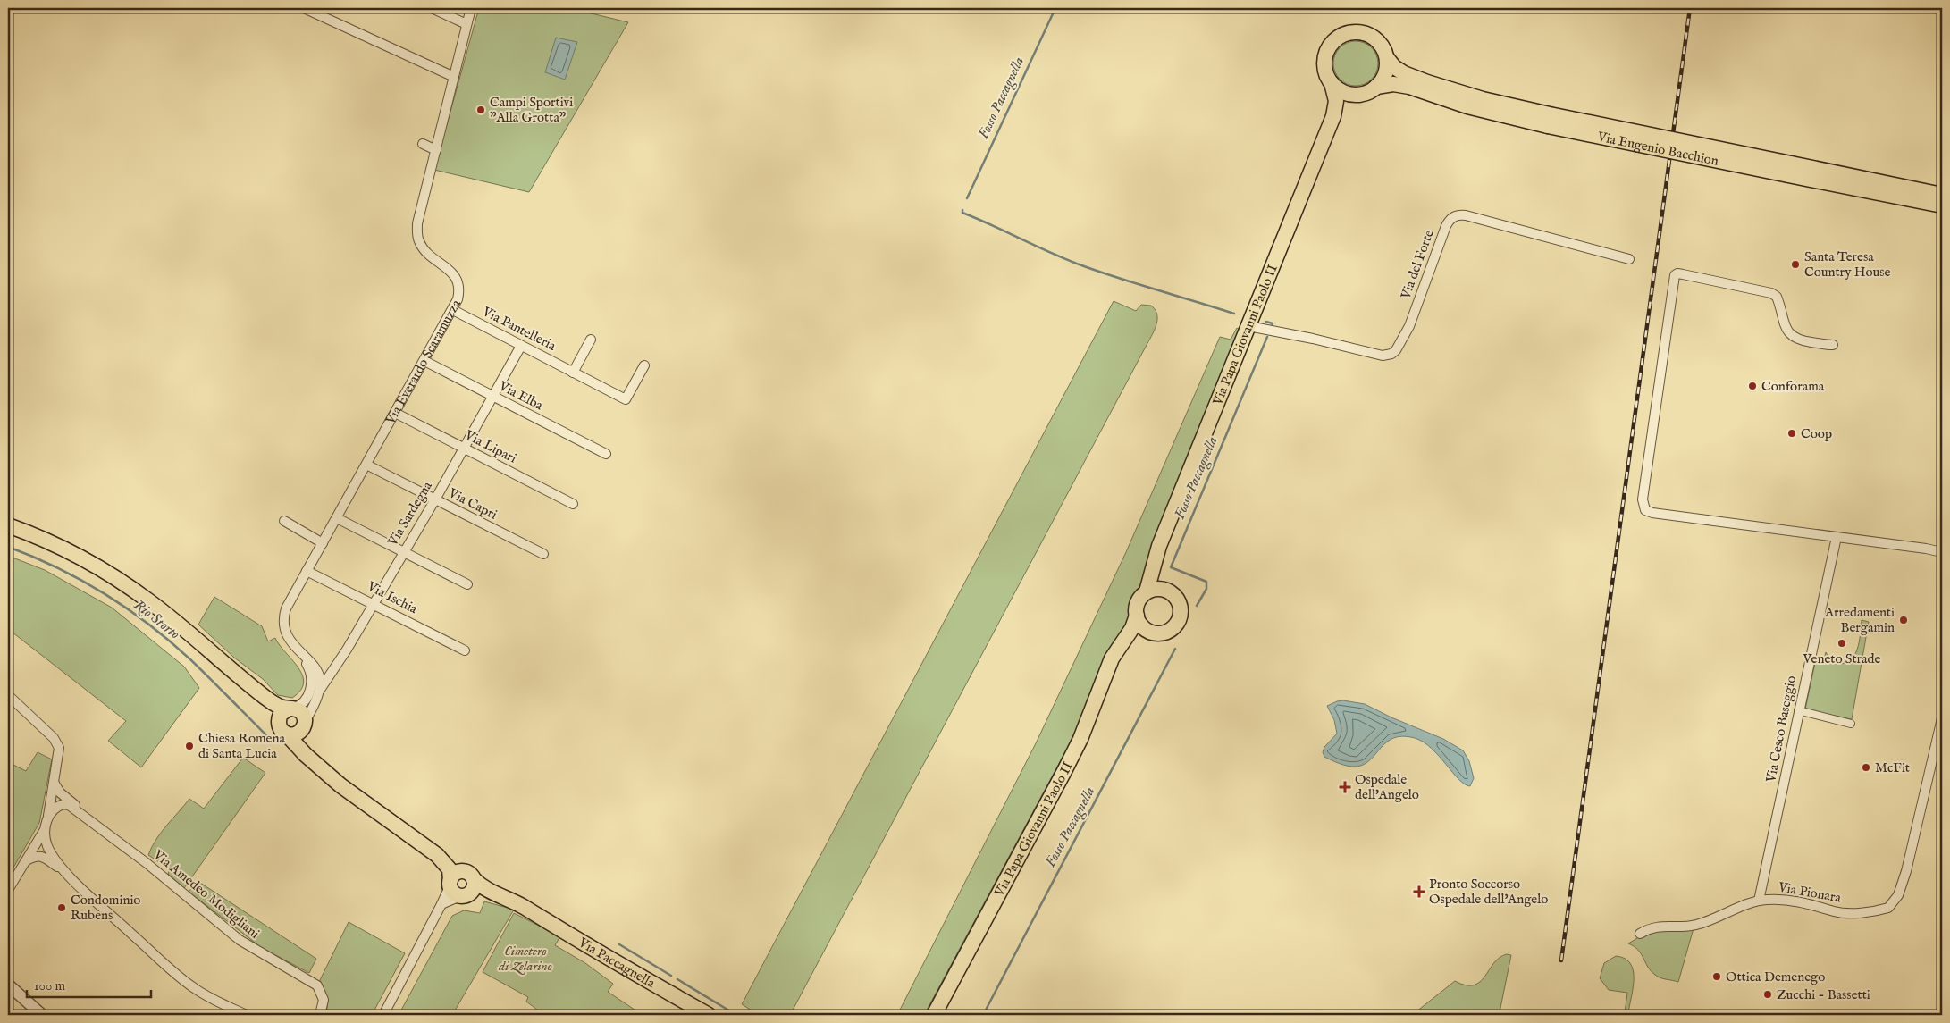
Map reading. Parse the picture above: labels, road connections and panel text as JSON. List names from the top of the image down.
{
  "streets": {
    "main road": ["Via Eugenio Bacchion", "Via Papa Giovanni Paolo II", "Via Paccagnella"],
    "street": [
      "Via del Forte",
      "Via Pantelleria",
      "Via Everardo Scaramuzza",
      "Via Elba",
      "Via Lipari",
      "Via Capri",
      "Via Sardegna",
      "Via Ischia",
      "Via Cesco Baseggio",
      "Via Pionara",
      "Via Amedeo Modigliani"
    ]
  },
  "crossings": [
    ["Via Eugenio Bacchion", "Via Papa Giovanni Paolo II"],
    ["Via del Forte", "Via Papa Giovanni Paolo II"],
    ["Via Pantelleria", "Via Everardo Scaramuzza"],
    ["Via Pantelleria", "Via Sardegna"],
    ["Via Everardo Scaramuzza", "Via Elba"],
    ["Via Everardo Scaramuzza", "Via Lipari"],
    ["Via Everardo Scaramuzza", "Via Capri"],
    ["Via Everardo Scaramuzza", "Via Sardegna"],
    ["Via Everardo Scaramuzza", "Via Ischia"],
    ["Via Elba", "Via Sardegna"],
    ["Via Lipari", "Via Sardegna"],
    ["Via Capri", "Via Sardegna"],
    ["Via Sardegna", "Via Ischia"],
    ["Via Cesco Baseggio", "Via Pionara"]
  ],
  "water": ["Fosso Paccagnella", "Rio Storto"],
  "parks": ["Cimetero di Zelarino"],
  "places": {
    "other": [
      "Campi Sportivi \"Alla Grotta\"",
      "Santa Teresa Country House",
      "Conforama",
      "Coop",
      "Arredamenti Bergamin",
      "Veneto Strade",
      "Chiesa Romena di Santa Lucia",
      "McFit",
      "Condominio Rubens",
      "Ottica Demenego",
      "Zucchi - Bassetti"
    ],
    "health": ["Ospedale dell'Angelo", "Pronto Soccorso Ospedale dell'Angelo"]
  },
  "scale_bar": "100 m"
}
